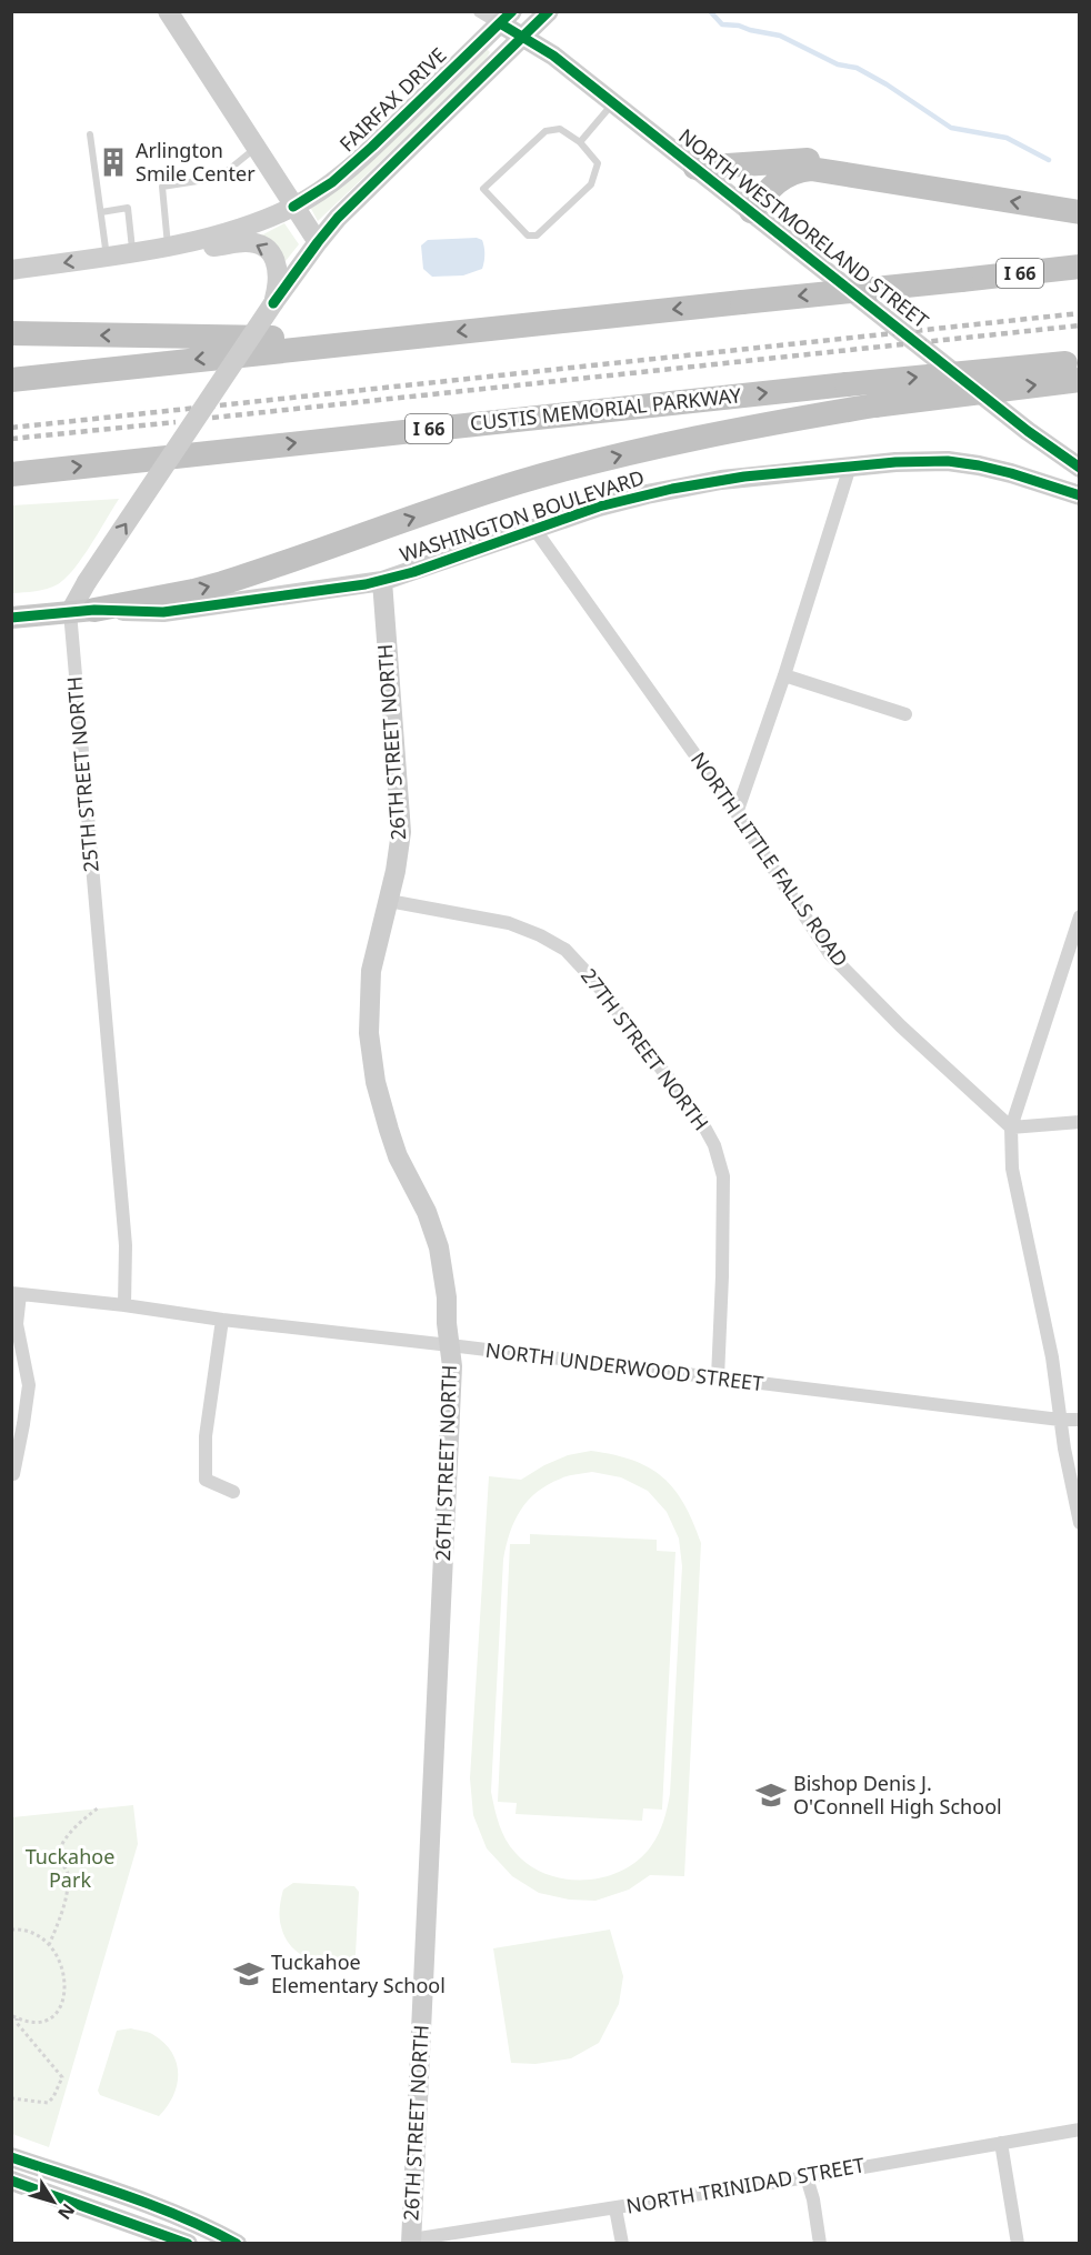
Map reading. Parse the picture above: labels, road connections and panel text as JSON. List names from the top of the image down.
{
  "streets": {
    "highway": ["I 66", "CUSTIS MEMORIAL PARKWAY"],
    "main road": [
      "FAIRFAX DRIVE",
      "NORTH WESTMORELAND STREET",
      "WASHINGTON BOULEVARD",
      "26TH STREET NORTH"
    ],
    "street": [
      "25TH STREET NORTH",
      "NORTH LITTLE FALLS ROAD",
      "27TH STREET NORTH",
      "NORTH UNDERWOOD STREET",
      "NORTH TRINIDAD STREET"
    ]
  },
  "crossings": [
    ["FAIRFAX DRIVE", "NORTH WESTMORELAND STREET"],
    ["WASHINGTON BOULEVARD", "26TH STREET NORTH"],
    ["WASHINGTON BOULEVARD", "25TH STREET NORTH"],
    ["WASHINGTON BOULEVARD", "NORTH LITTLE FALLS ROAD"],
    ["26TH STREET NORTH", "27TH STREET NORTH"],
    ["26TH STREET NORTH", "NORTH UNDERWOOD STREET"],
    ["26TH STREET NORTH", "NORTH TRINIDAD STREET"],
    ["25TH STREET NORTH", "NORTH UNDERWOOD STREET"],
    ["27TH STREET NORTH", "NORTH UNDERWOOD STREET"]
  ],
  "parks": ["Tuckahoe Park"],
  "places": {
    "building": ["Arlington Smile Center"],
    "school or university": ["Bishop Denis J. O'Connell High School", "Tuckahoe Elementary School"]
  },
  "north": "bottom right"
}
